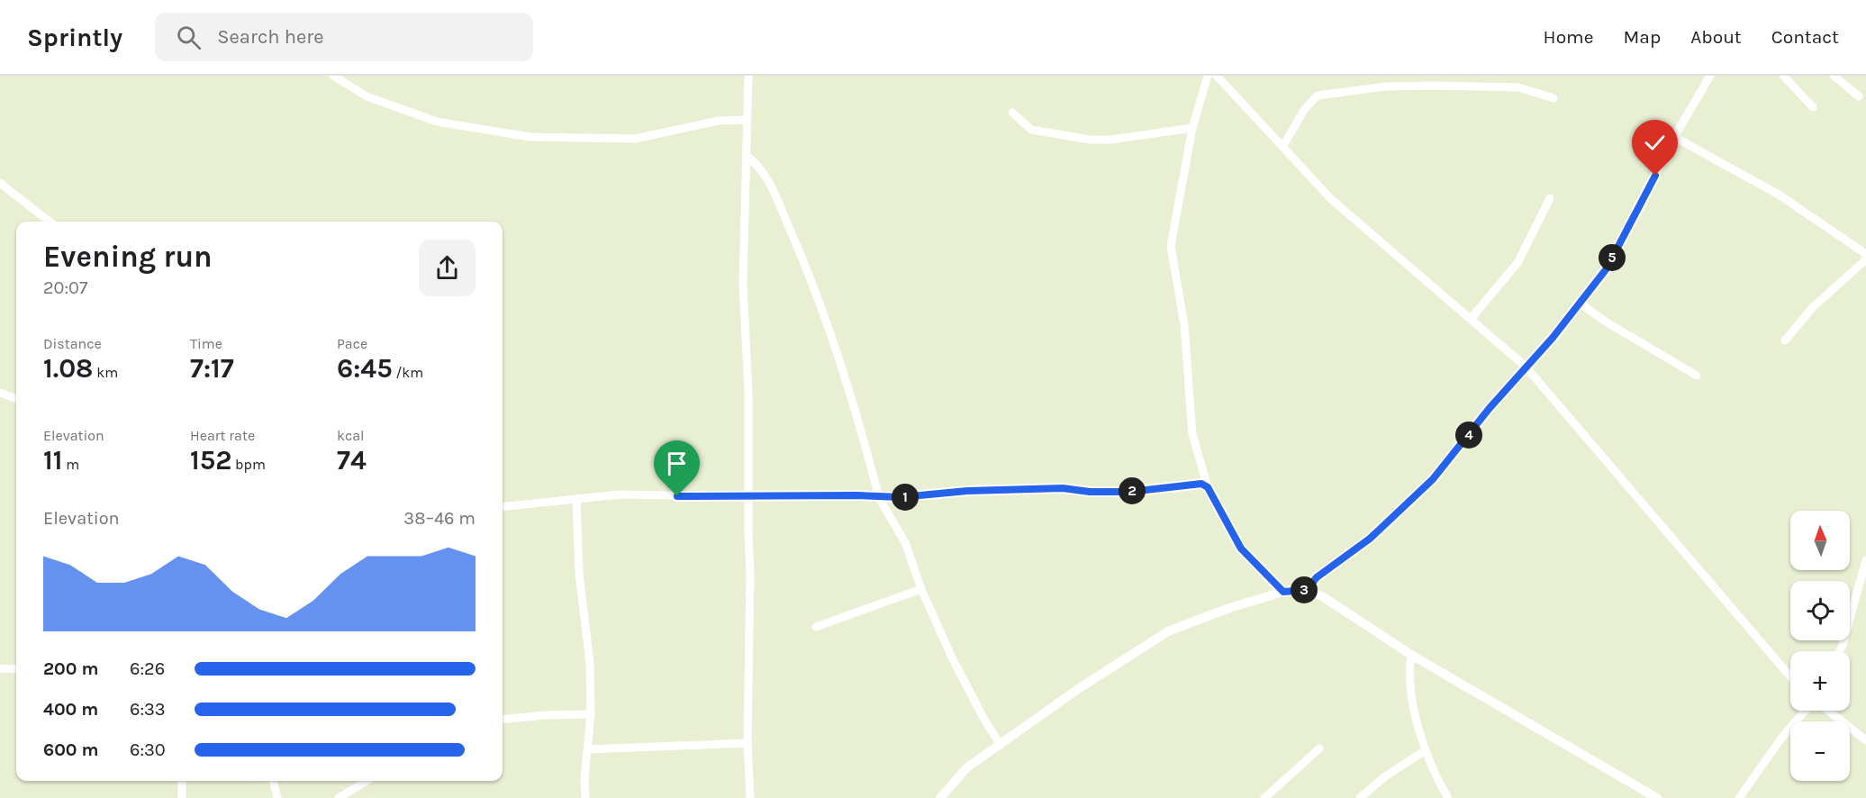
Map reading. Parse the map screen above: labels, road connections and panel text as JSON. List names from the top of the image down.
{
  "north": "top",
  "page": {
    "header": "Sprintly",
    "search": "Search here",
    "nav": [
      "Home",
      "Map",
      "About",
      "Contact"
    ],
    "heading": ["Evening run", "20:07"],
    "pins": [
      "5",
      "4",
      "2",
      "1",
      "3"
    ],
    "stats": [
      ["Distance", "1.08 km"],
      ["Time", "7:17"],
      ["Pace", "6:45 /km"],
      ["Elevation", "11 m"],
      ["Heart rate", "152 bpm"],
      ["kcal", "74"]
    ],
    "chart": ["Elevation", "38–46 m"],
    "map_buttons": ["+", "−"],
    "list": [
      {
        "name": "200 m",
        "note": "6:26"
      },
      {
        "name": "400 m",
        "note": "6:33"
      },
      {
        "name": "600 m",
        "note": "6:30"
      }
    ]
  }
}
